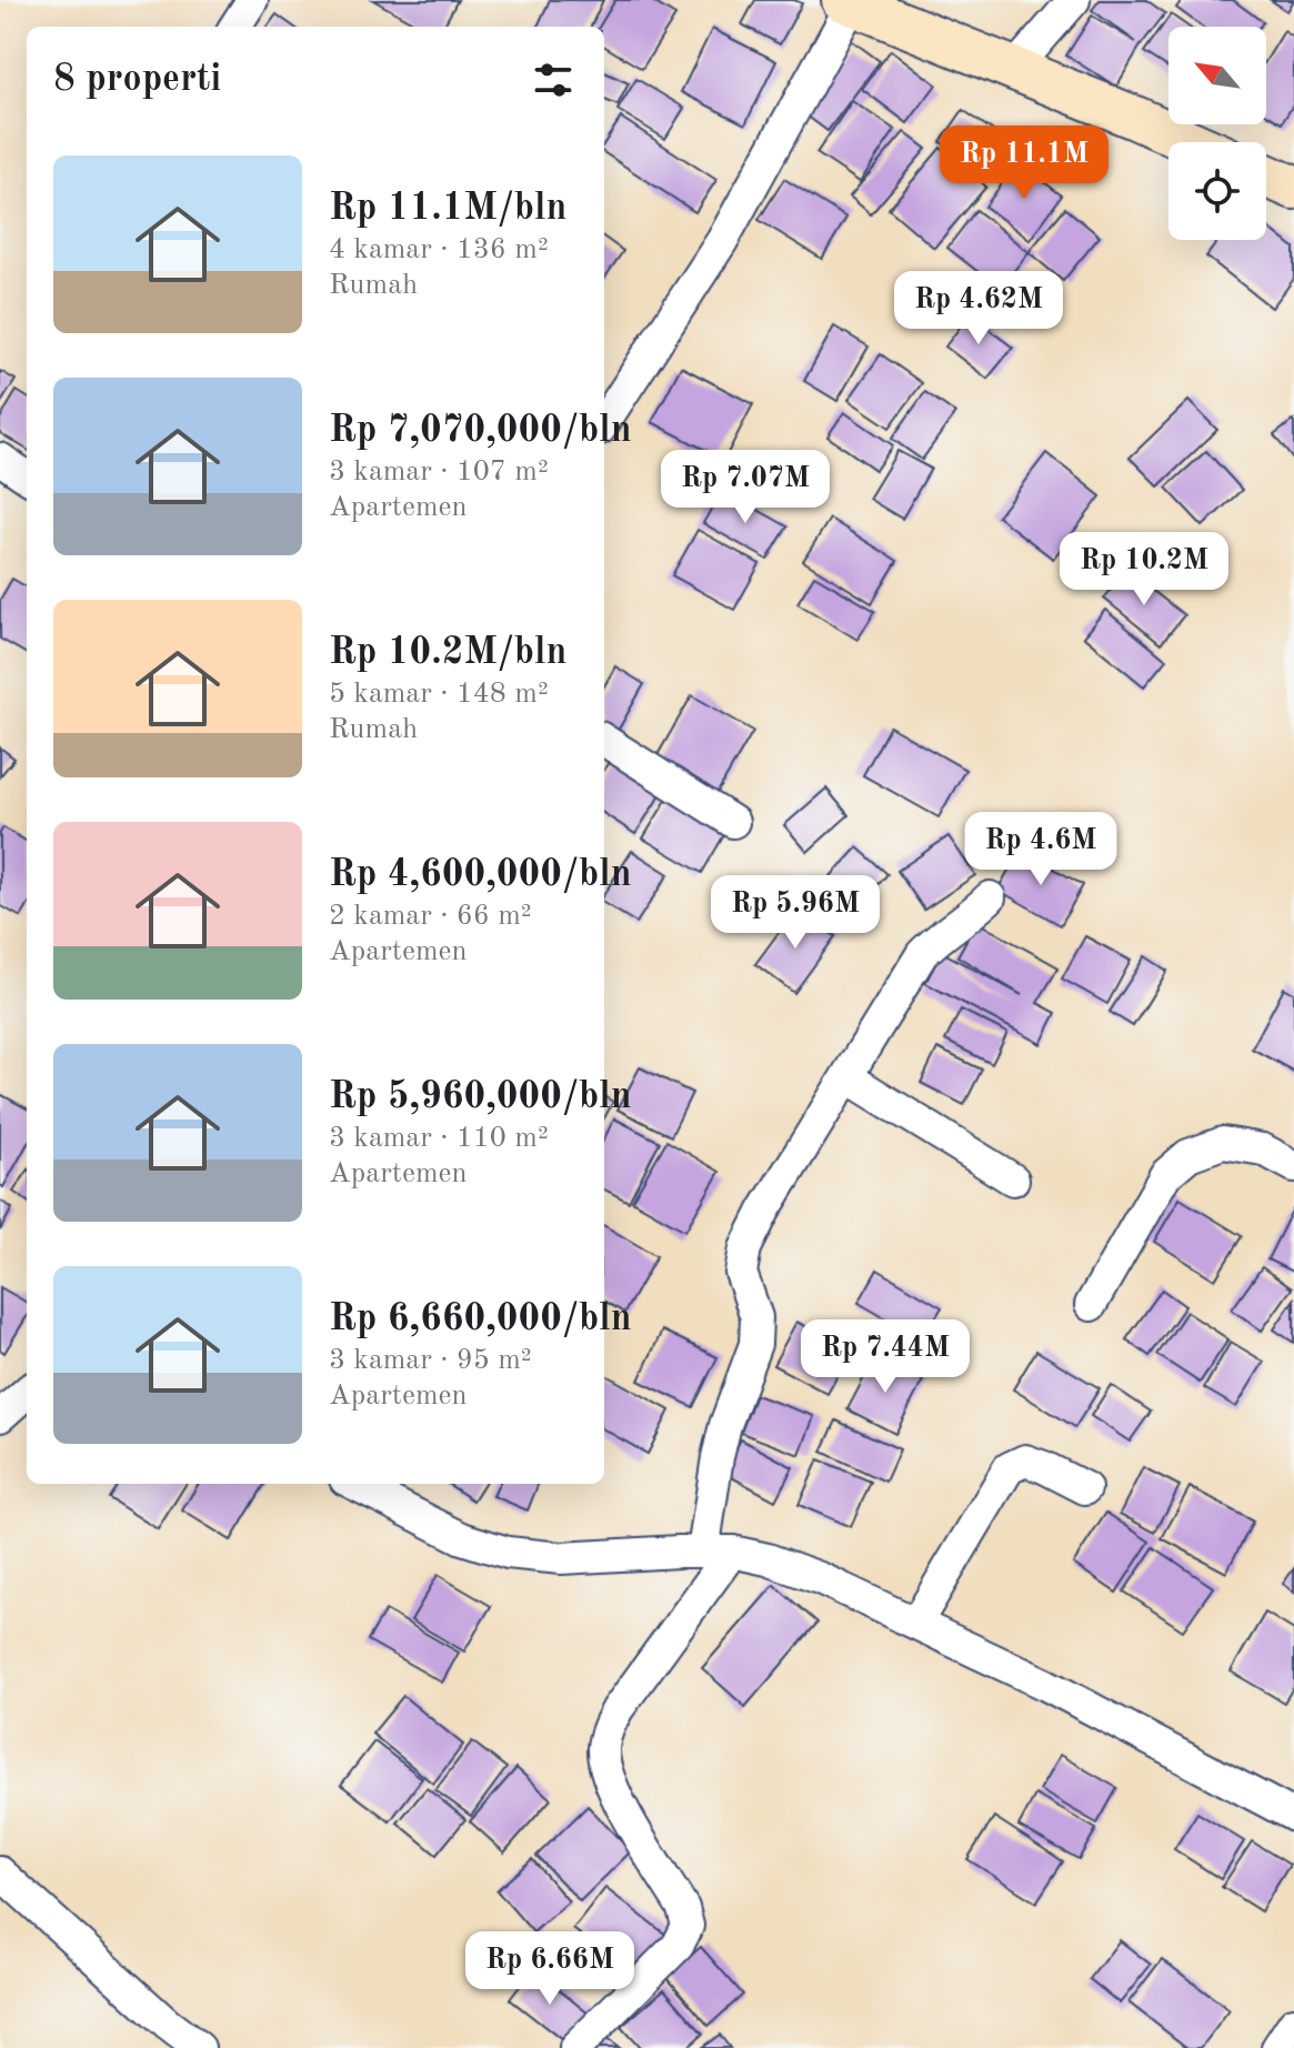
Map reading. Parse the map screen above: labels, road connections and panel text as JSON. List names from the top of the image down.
{
  "north": "top left",
  "page": {
    "heading": "8 properti",
    "price": [
      "Rp 11.1M",
      "Rp 4.62M",
      "Rp 7.07M",
      "Rp 10.2M",
      "Rp 4.6M",
      "Rp 5.96M",
      "Rp 7.44M",
      "Rp 6.66M"
    ],
    "list": [
      {
        "name": "Rp 11.1M/bln",
        "note": "4 kamar · 136 m² · Rumah"
      },
      {
        "name": "Rp 7,070,000/bln",
        "note": "3 kamar · 107 m² · Apartemen"
      },
      {
        "name": "Rp 10.2M/bln",
        "note": "5 kamar · 148 m² · Rumah"
      },
      {
        "name": "Rp 4,600,000/bln",
        "note": "2 kamar · 66 m² · Apartemen"
      },
      {
        "name": "Rp 5,960,000/bln",
        "note": "3 kamar · 110 m² · Apartemen"
      },
      {
        "name": "Rp 6,660,000/bln",
        "note": "3 kamar · 95 m² · Apartemen"
      }
    ]
  }
}
